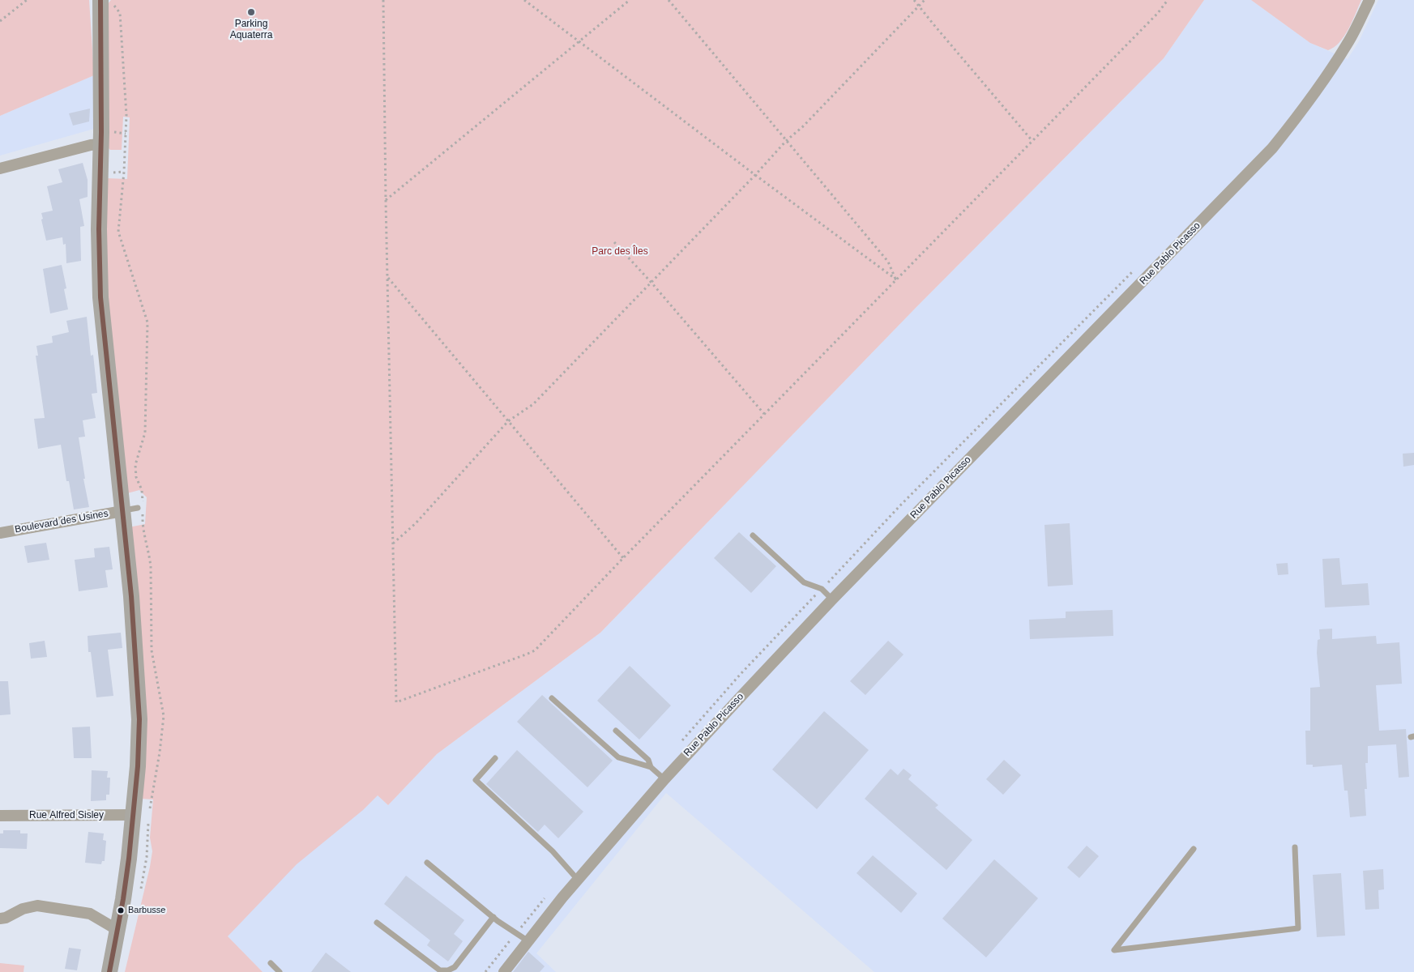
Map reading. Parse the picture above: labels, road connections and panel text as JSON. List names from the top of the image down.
{
  "streets": {
    "street": ["Rue Pablo Picasso", "Boulevard des Usines", "Rue Alfred Sisley"]
  },
  "parks": ["Parc des Îles"],
  "places": ["Parking Aquaterra", "Barbusse"]
}
